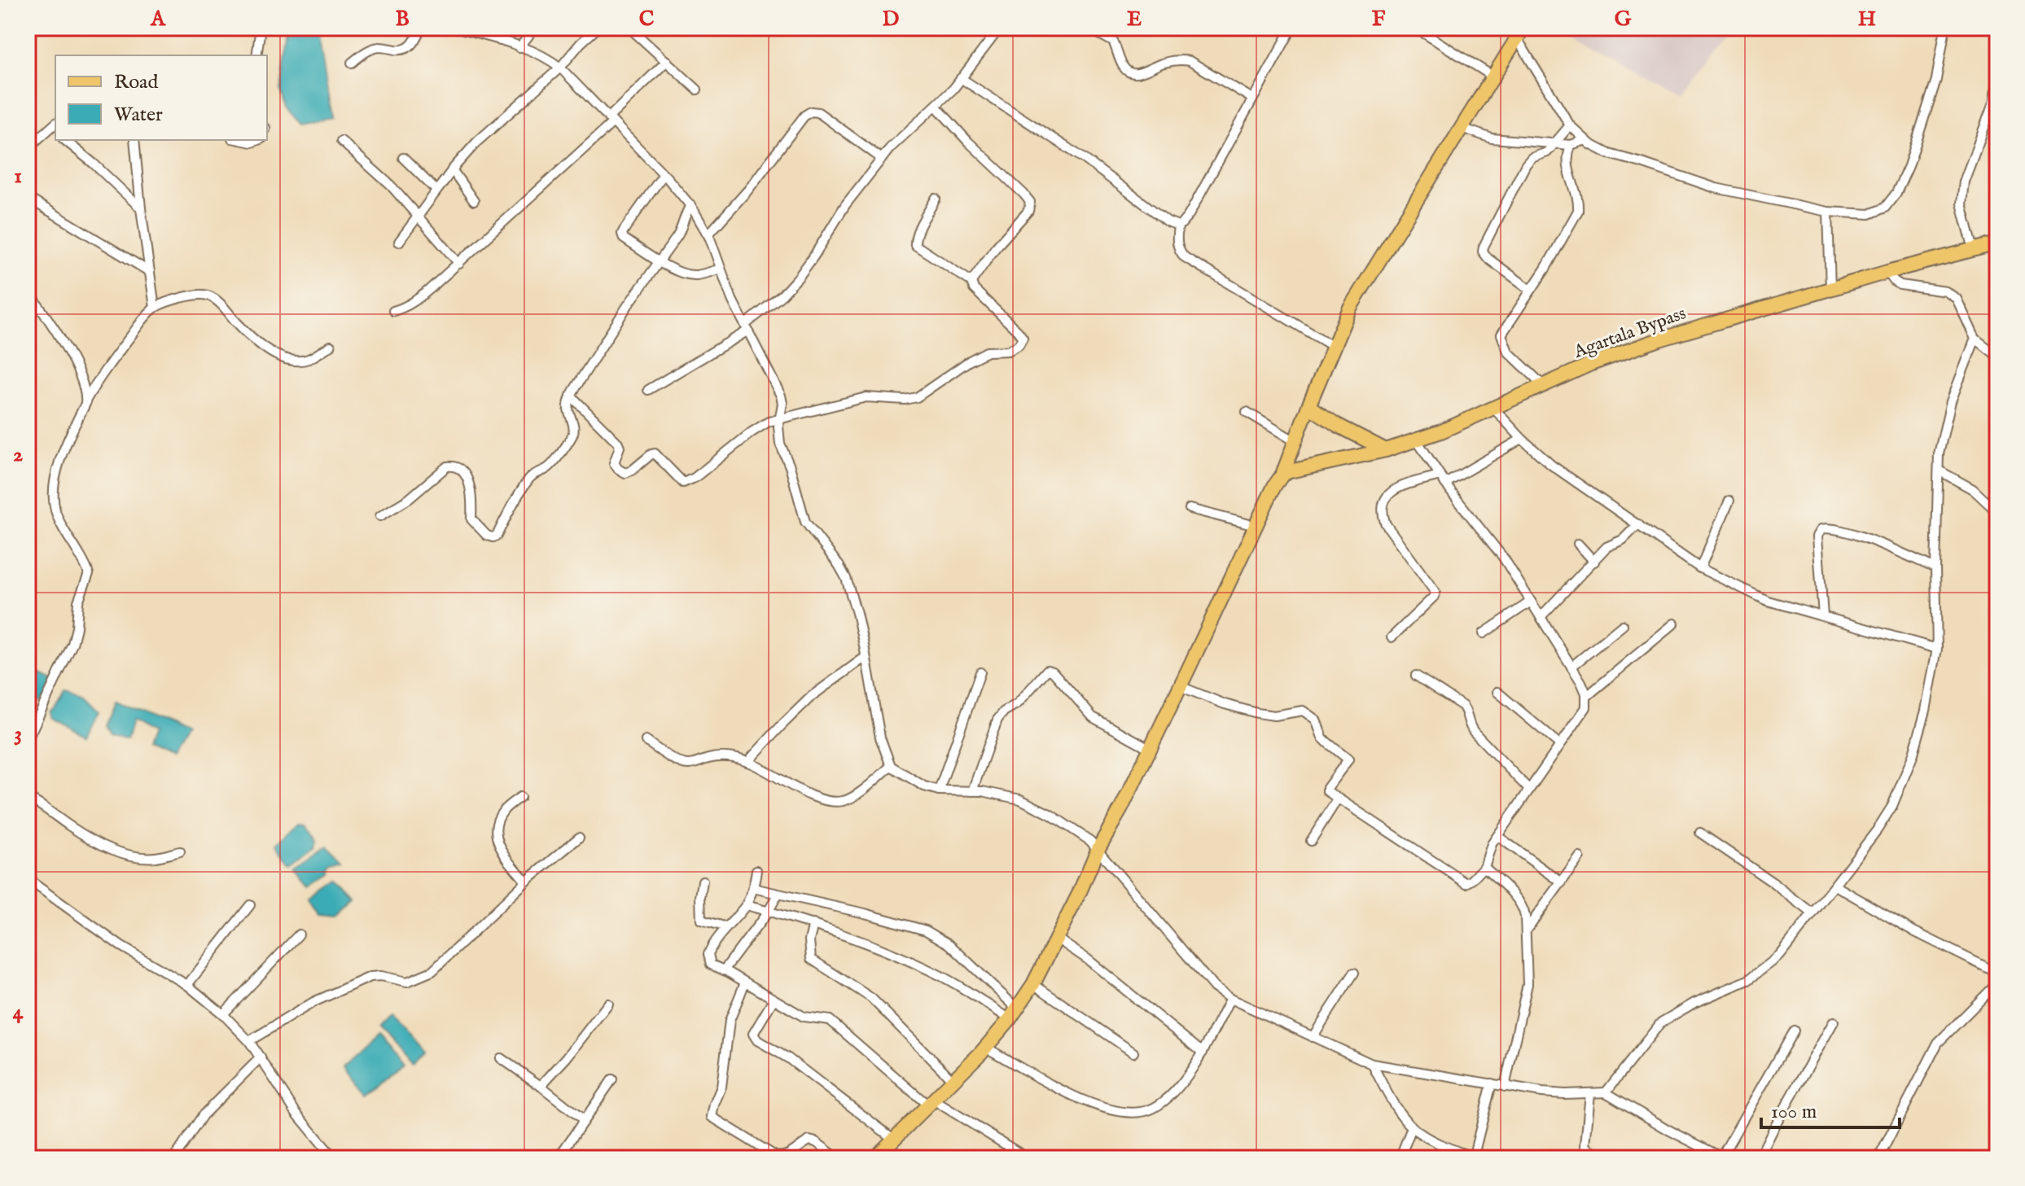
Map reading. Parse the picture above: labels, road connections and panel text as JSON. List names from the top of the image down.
{
  "streets": {
    "main road": ["Agartala Bypass"]
  },
  "legend": ["Road", "Water"],
  "scale_bar": "100 m",
  "grid": {
    "columns": [
      "A",
      "B",
      "C",
      "D",
      "E",
      "F",
      "G",
      "H"
    ],
    "rows": [
      "1",
      "2",
      "3",
      "4"
    ]
  }
}
